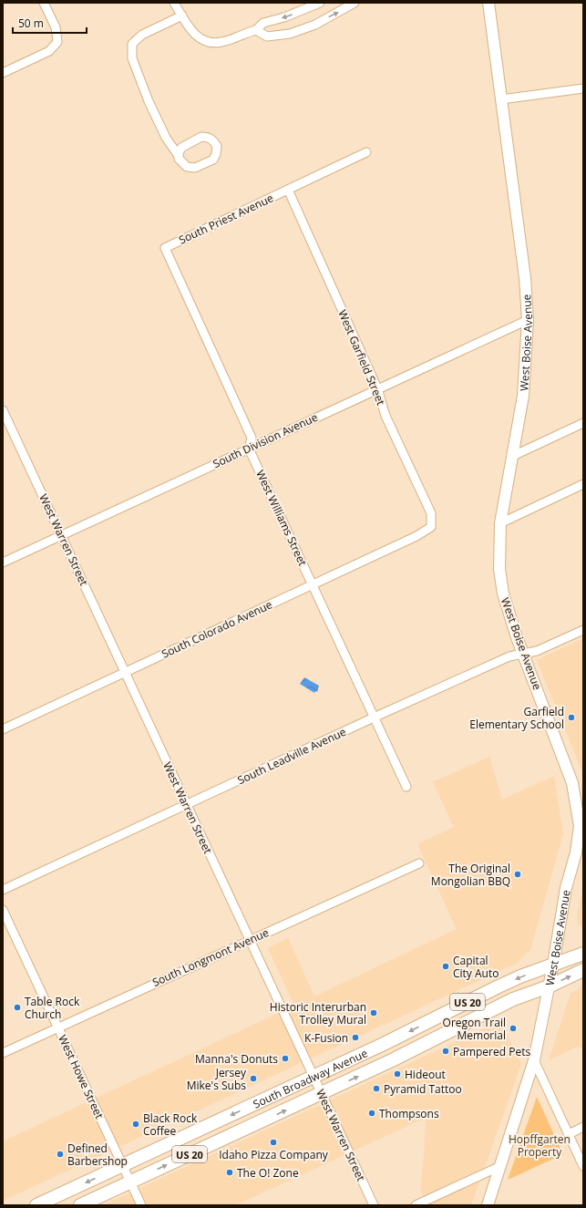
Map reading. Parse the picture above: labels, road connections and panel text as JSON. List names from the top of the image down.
{
  "streets": {
    "main road": ["US 20", "South Broadway Avenue"],
    "street": [
      "South Priest Avenue",
      "West Boise Avenue",
      "West Garfield Street",
      "South Division Avenue",
      "West Williams Street",
      "West Warren Street",
      "South Colorado Avenue",
      "South Leadville Avenue",
      "South Longmont Avenue",
      "West Howe Street"
    ]
  },
  "crossings": [
    ["South Priest Avenue", "West Garfield Street"],
    ["South Priest Avenue", "West Williams Street"],
    ["West Boise Avenue", "South Division Avenue"],
    ["West Boise Avenue", "South Leadville Avenue"],
    ["West Boise Avenue", "South Broadway Avenue"],
    ["West Garfield Street", "South Division Avenue"],
    ["West Garfield Street", "South Colorado Avenue"],
    ["South Division Avenue", "West Williams Street"],
    ["South Division Avenue", "West Warren Street"],
    ["West Williams Street", "South Colorado Avenue"],
    ["West Williams Street", "South Leadville Avenue"],
    ["West Warren Street", "South Colorado Avenue"],
    ["West Warren Street", "South Leadville Avenue"],
    ["West Warren Street", "South Longmont Avenue"],
    ["West Warren Street", "South Broadway Avenue"],
    ["South Longmont Avenue", "West Howe Street"],
    ["West Howe Street", "South Broadway Avenue"]
  ],
  "parks": ["Hopffgarten Property"],
  "places": [
    "Garfield Elementary School",
    "The Original Mongolian BBQ",
    "Capital City Auto",
    "Table Rock Church",
    "Historic Interurban Trolley Mural",
    "Oregon Trail Memorial",
    "K-Fusion",
    "Pampered Pets",
    "Manna's Donuts",
    "Hideout",
    "Jersey Mike's Subs",
    "Pyramid Tattoo",
    "Thompsons",
    "Black Rock Coffee",
    "Idaho Pizza Company",
    "Defined Barbershop",
    "The O! Zone"
  ],
  "scale_bar": "50 m"
}
